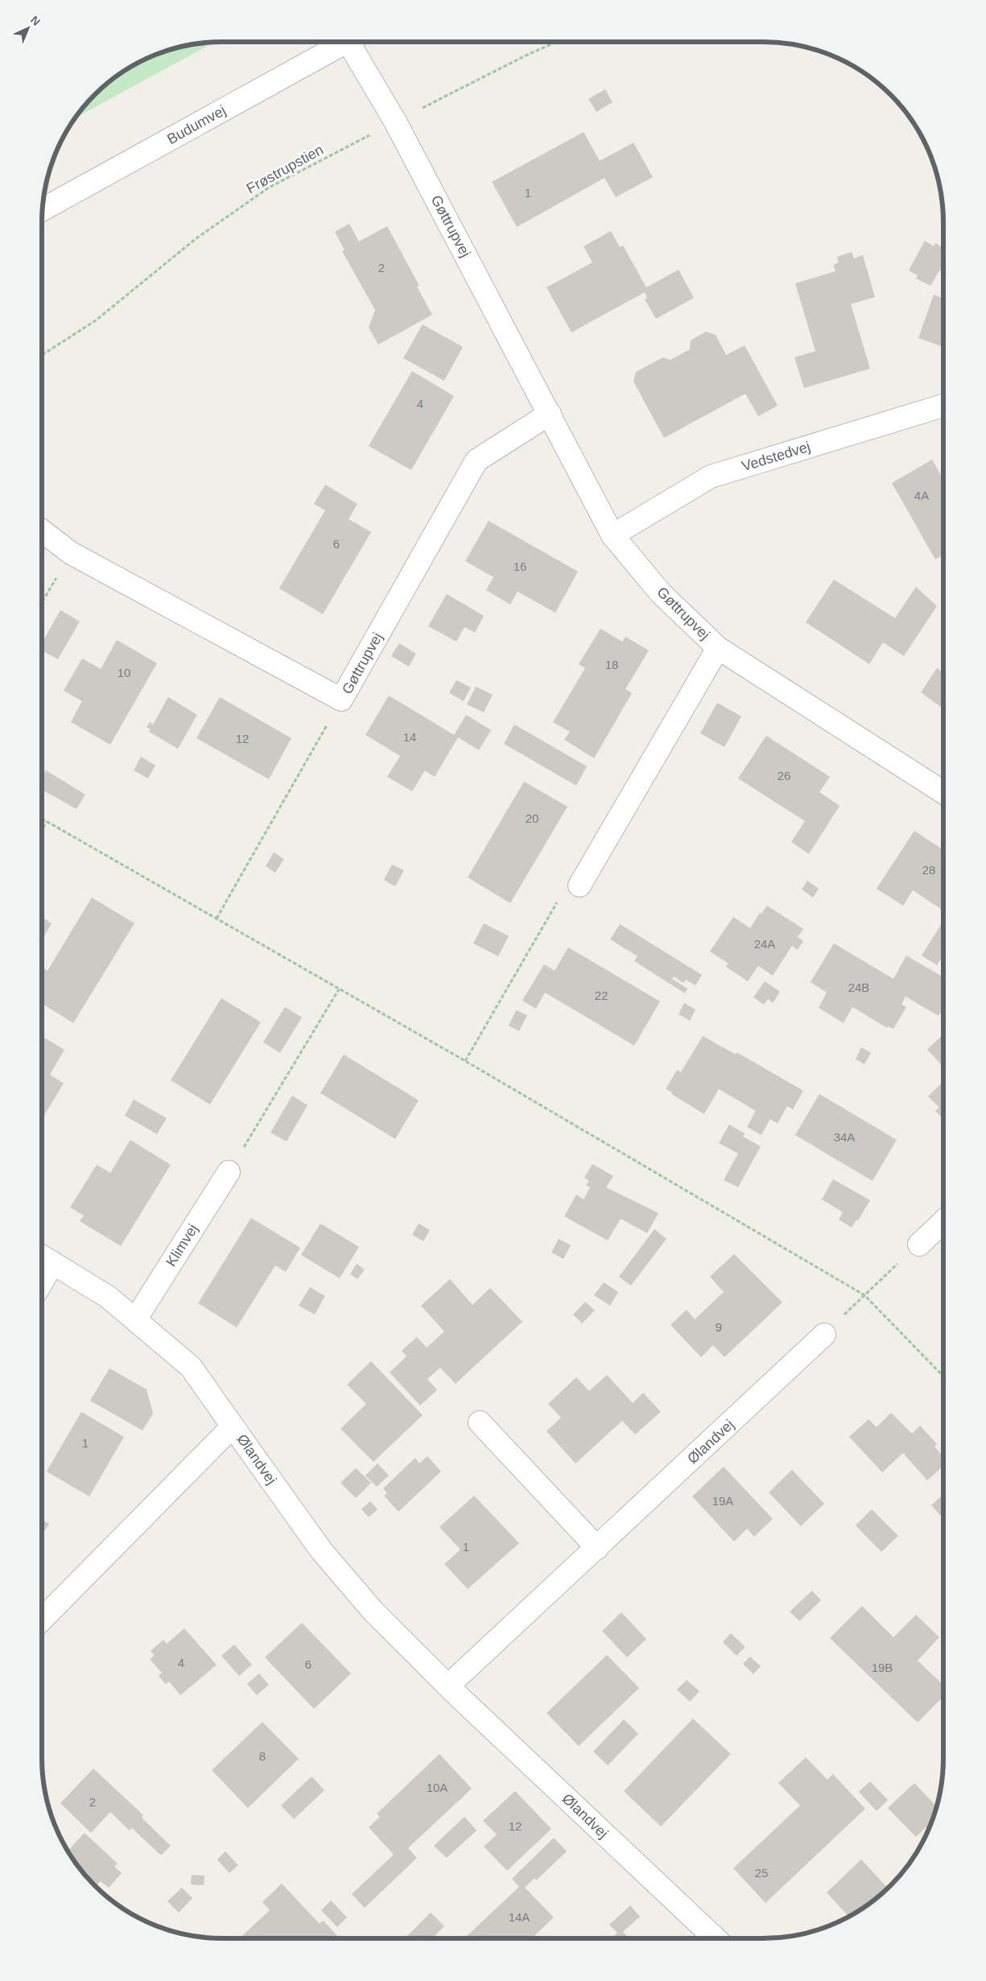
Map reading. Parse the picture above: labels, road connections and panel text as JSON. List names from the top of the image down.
{
  "streets": {
    "street": [
      "Budumvej",
      "Gøttrupvej",
      "Vedstedvej",
      "Klimvej",
      "Ølandvej"
    ],
    "path": ["Frøstrupstien"]
  },
  "crossings": [
    ["Frøstrupstien", "Gøttrupvej"],
    ["Gøttrupvej", "Vedstedvej"]
  ],
  "house_numbers": [
    "1",
    "2",
    "4",
    "4A",
    "6",
    "16",
    "18",
    "10",
    "14",
    "12",
    "26",
    "20",
    "28",
    "24A",
    "24B",
    "22",
    "34A",
    "9",
    "1",
    "19A",
    "1",
    "4",
    "6",
    "19B",
    "8",
    "10A",
    "2",
    "12",
    "25",
    "14A"
  ],
  "north": "top right"
}
